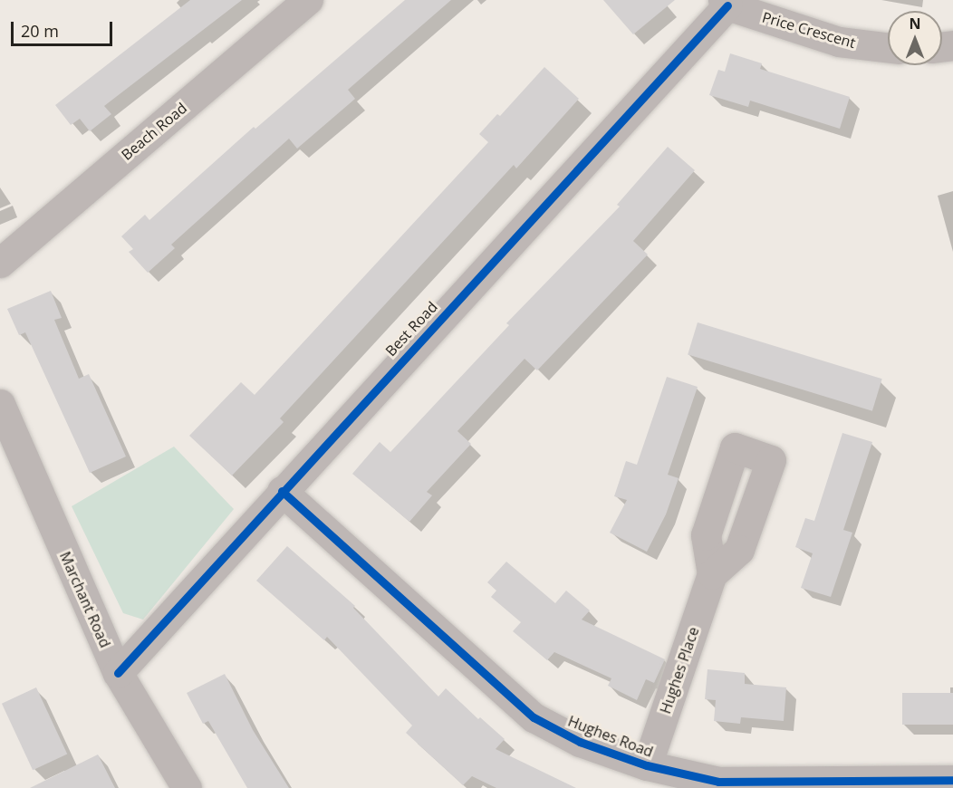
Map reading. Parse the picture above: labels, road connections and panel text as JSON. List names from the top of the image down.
{
  "streets": {
    "street": [
      "Price Crescent",
      "Beach Road",
      "Best Road",
      "Marchant Road",
      "Hughes Place",
      "Hughes Road"
    ]
  },
  "crossings": [
    ["Price Crescent", "Best Road"],
    ["Best Road", "Marchant Road"],
    ["Best Road", "Hughes Road"],
    ["Hughes Place", "Hughes Road"]
  ],
  "scale_bar": "20 m",
  "north": "top"
}
